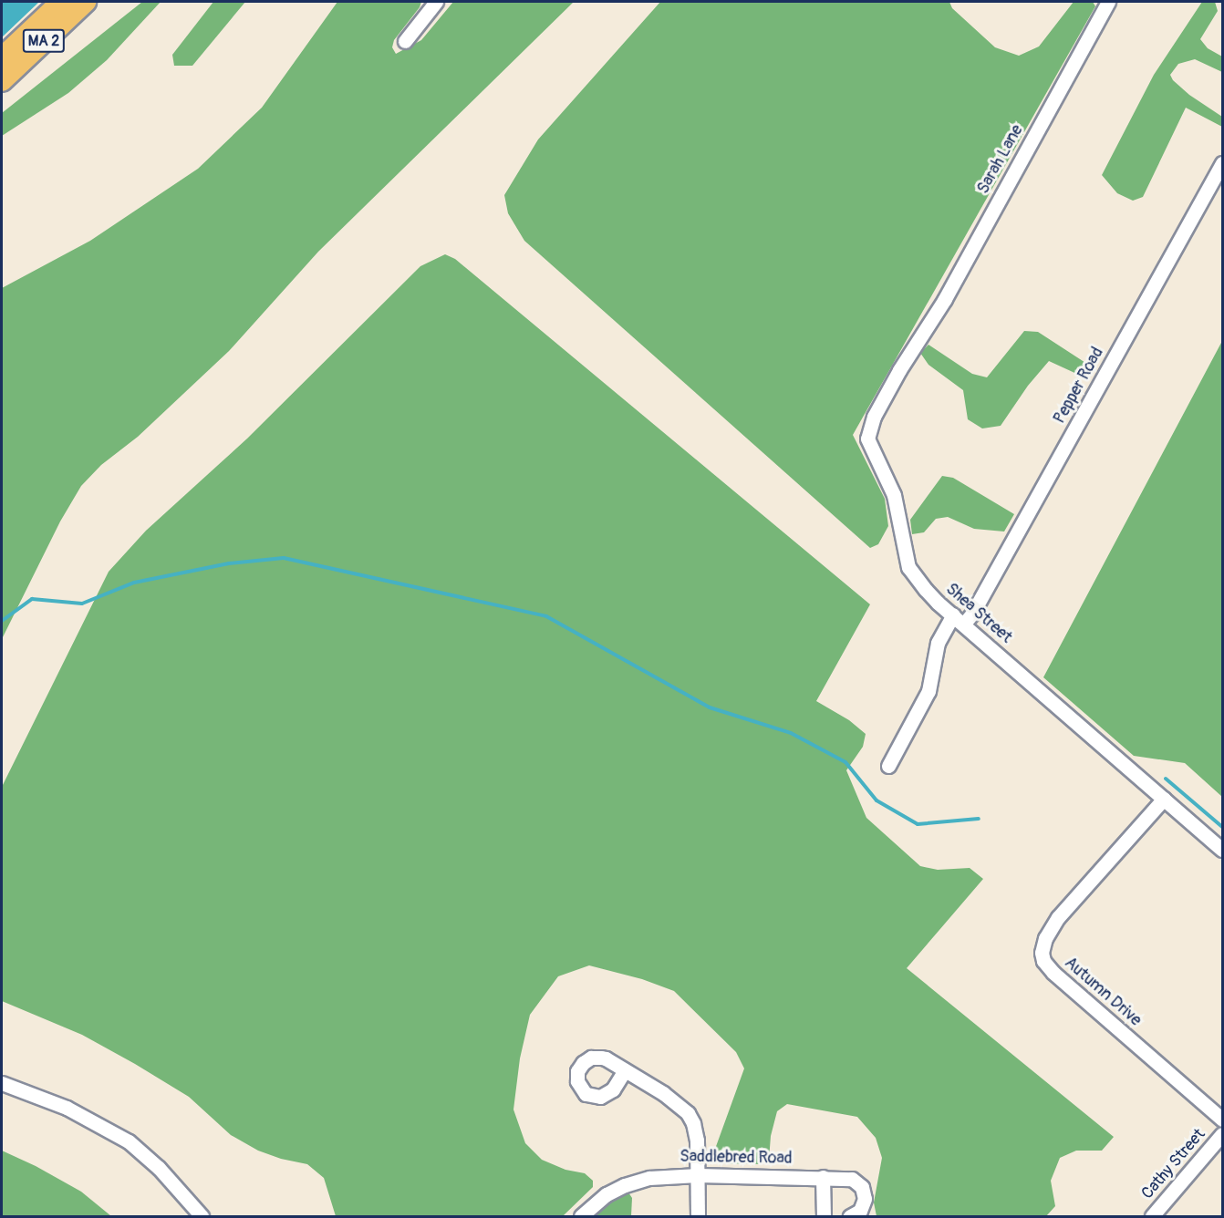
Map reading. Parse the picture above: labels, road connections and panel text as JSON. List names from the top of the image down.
{
  "streets": {
    "highway": ["MA 2"],
    "street": [
      "Sarah Lane",
      "Pepper Road",
      "Shea Street",
      "Autumn Drive",
      "Saddlebred Road",
      "Cathy Street"
    ]
  },
  "crossings": [
    ["Sarah Lane", "Shea Street"],
    ["Pepper Road", "Shea Street"],
    ["Shea Street", "Autumn Drive"]
  ]
}
